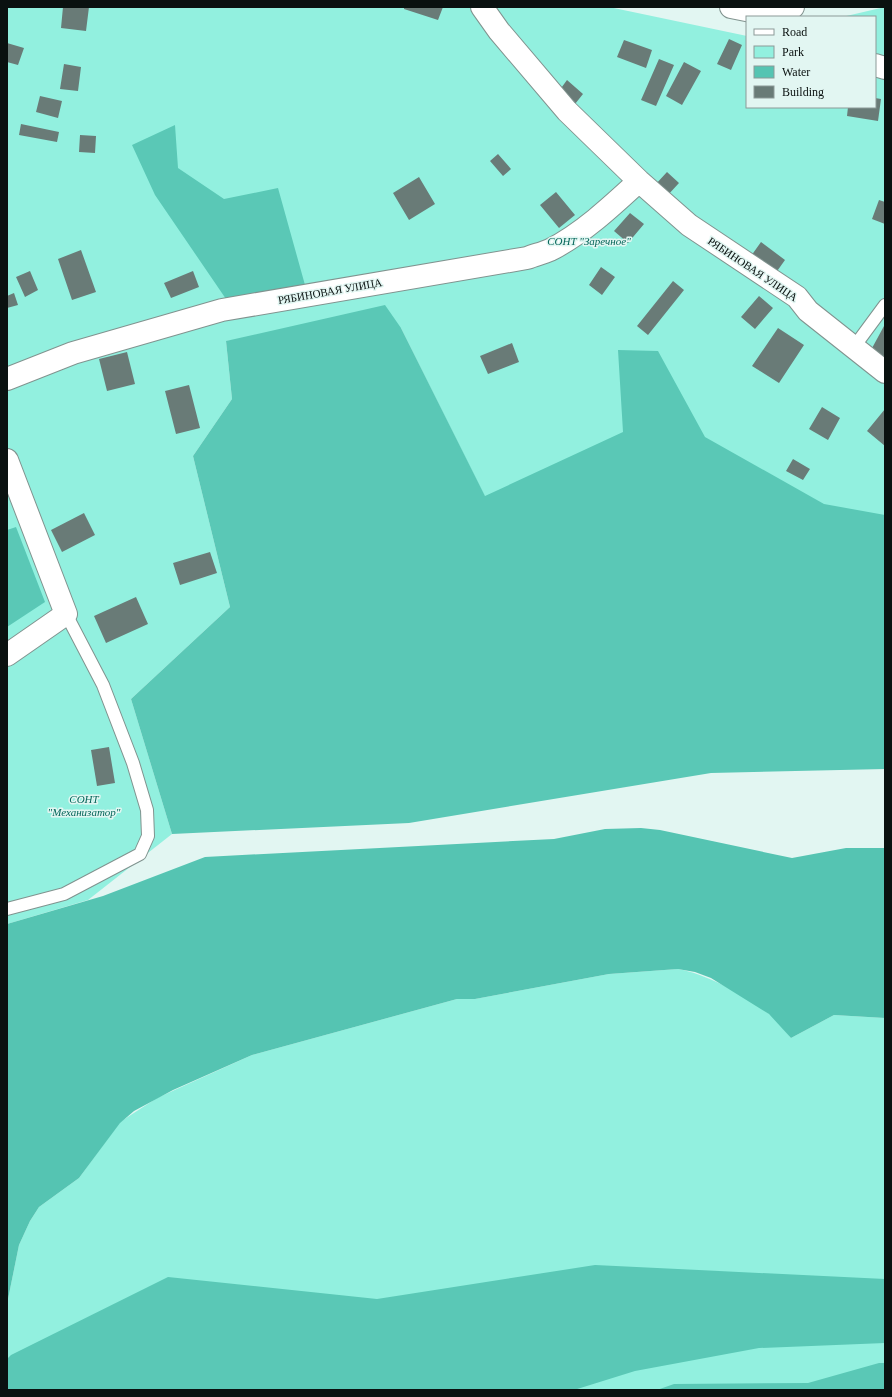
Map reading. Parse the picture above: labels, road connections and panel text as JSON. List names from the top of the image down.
{
  "streets": {
    "street": ["РЯБИНОВАЯ УЛИЦА"]
  },
  "parks": ["СОНТ \"Заречное\"", "СОНТ \"Механизатор\""],
  "legend": [
    "Road",
    "Park",
    "Water",
    "Building"
  ]
}
